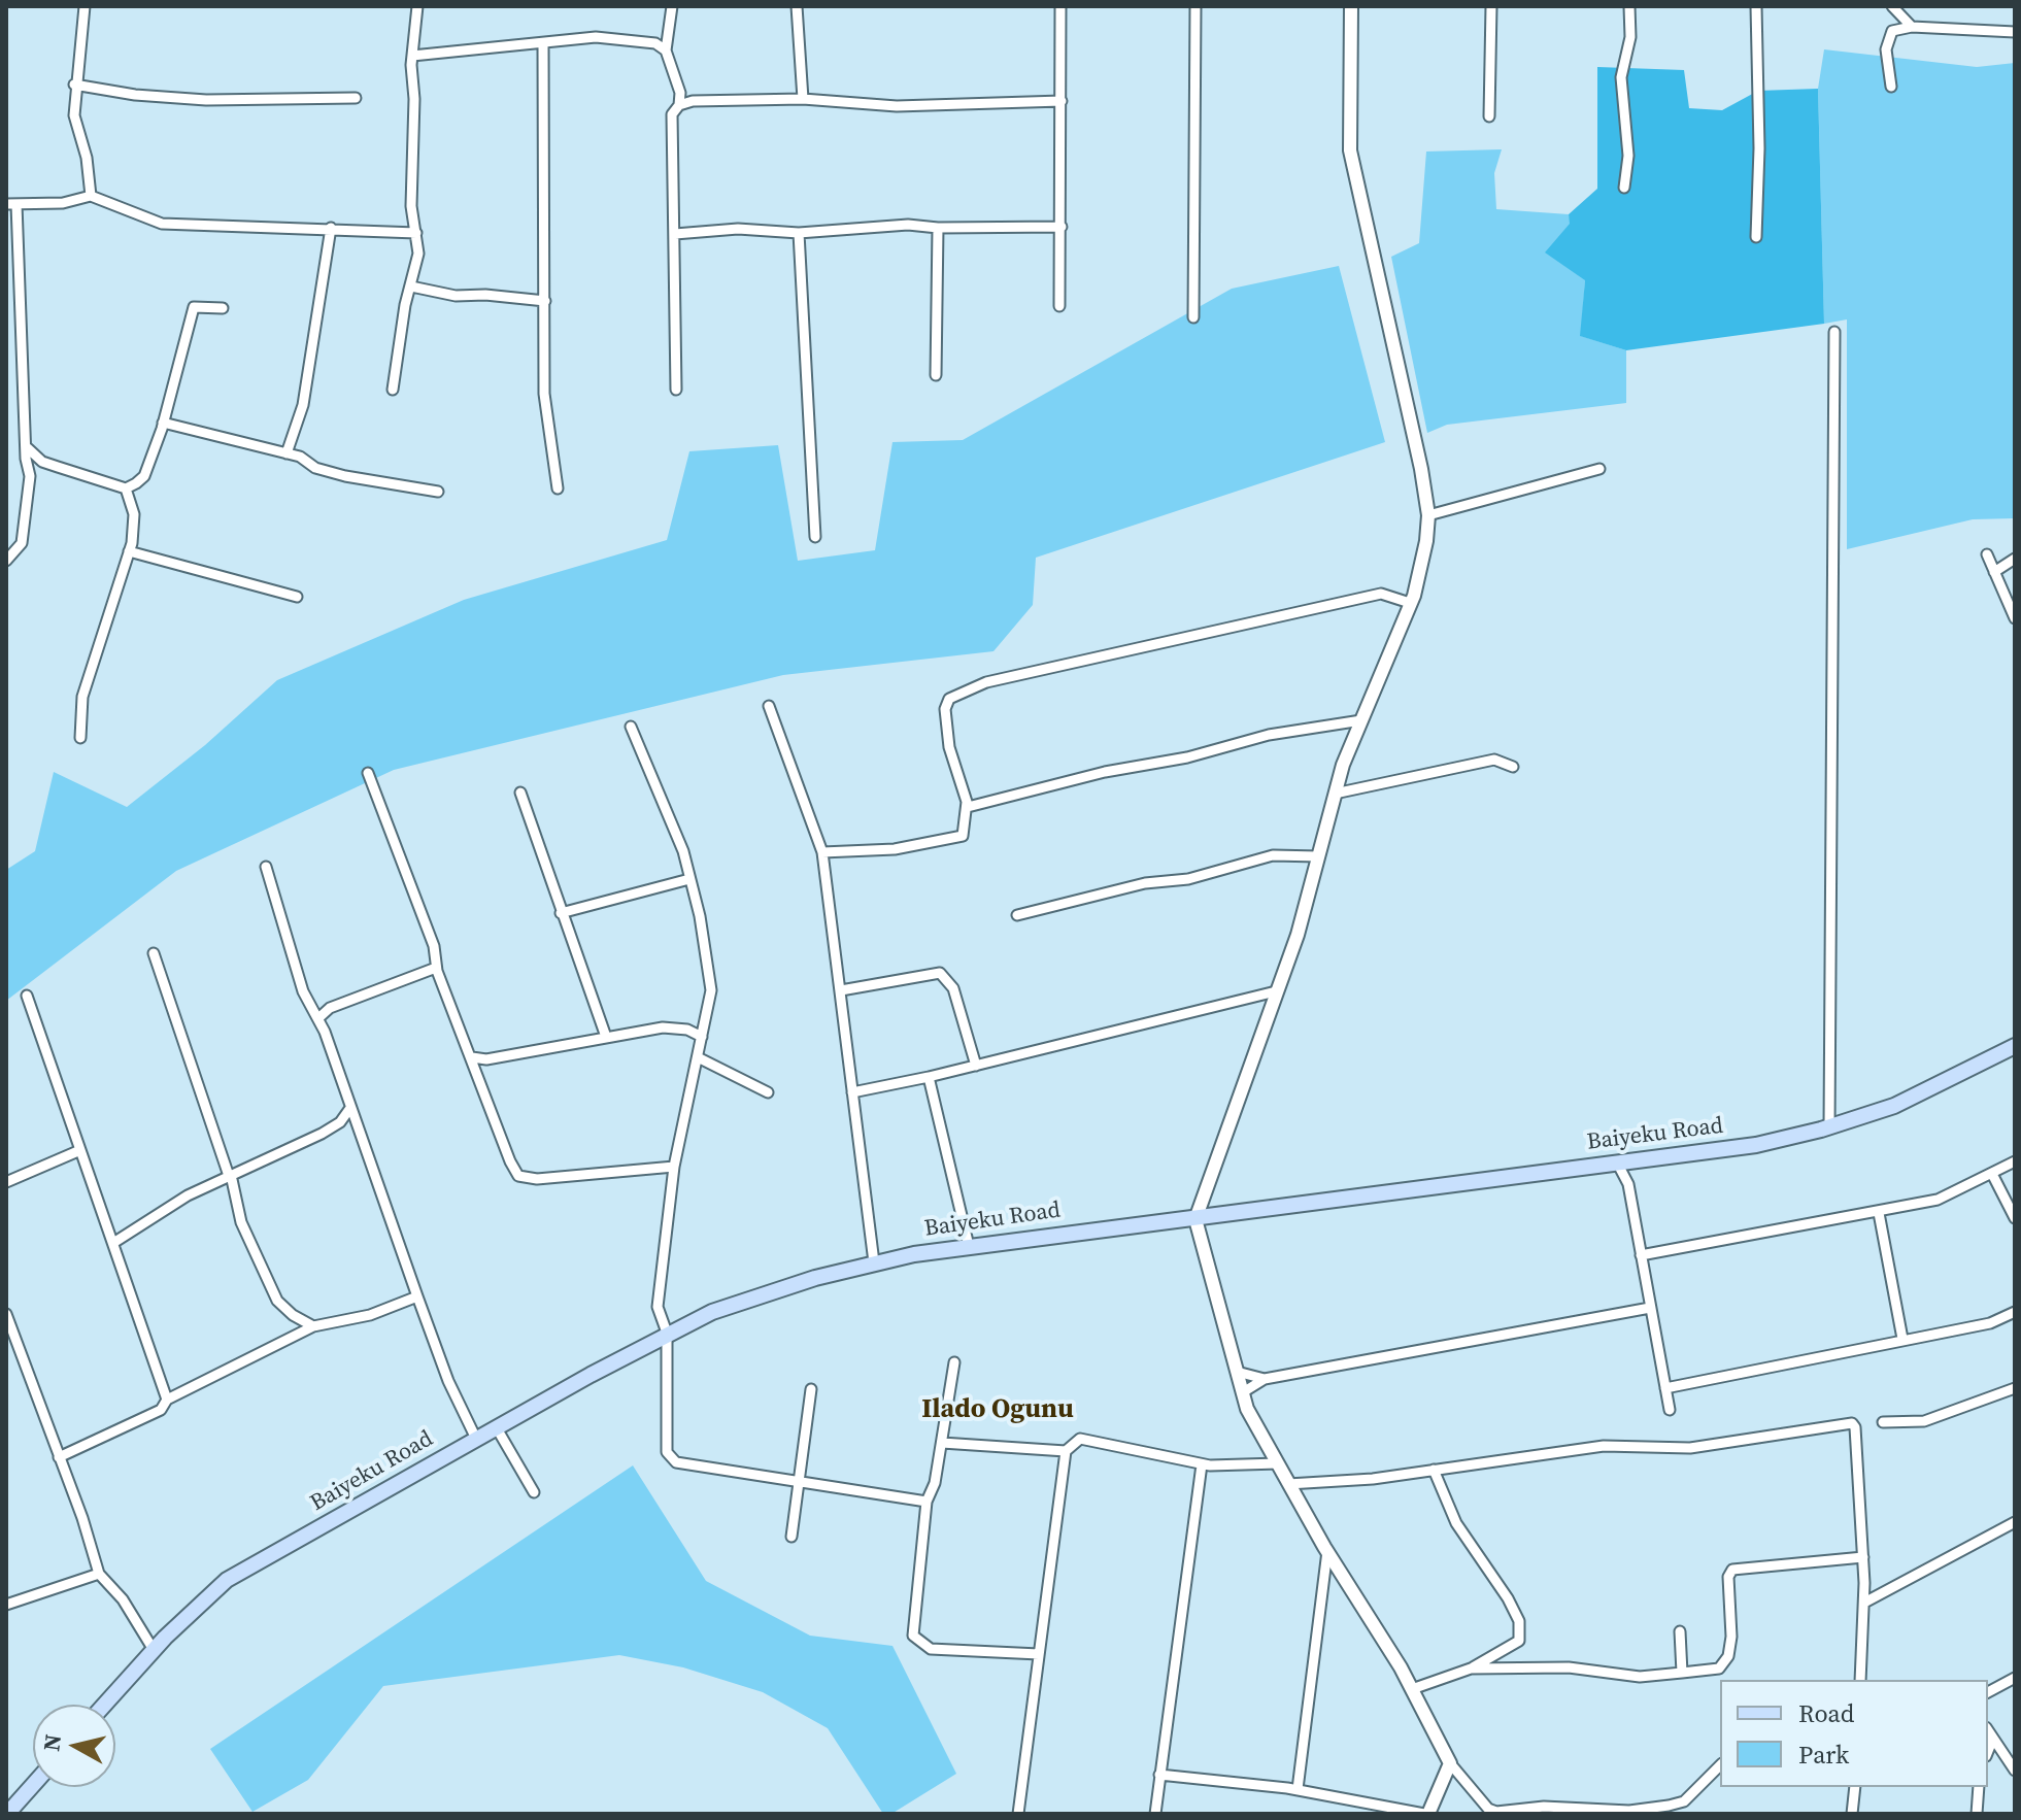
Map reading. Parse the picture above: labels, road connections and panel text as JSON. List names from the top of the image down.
{
  "streets": {
    "main road": ["Baiyeku Road"]
  },
  "districts": ["Ilado Ogunu"],
  "legend": ["Road", "Park"],
  "north": "left"
}
